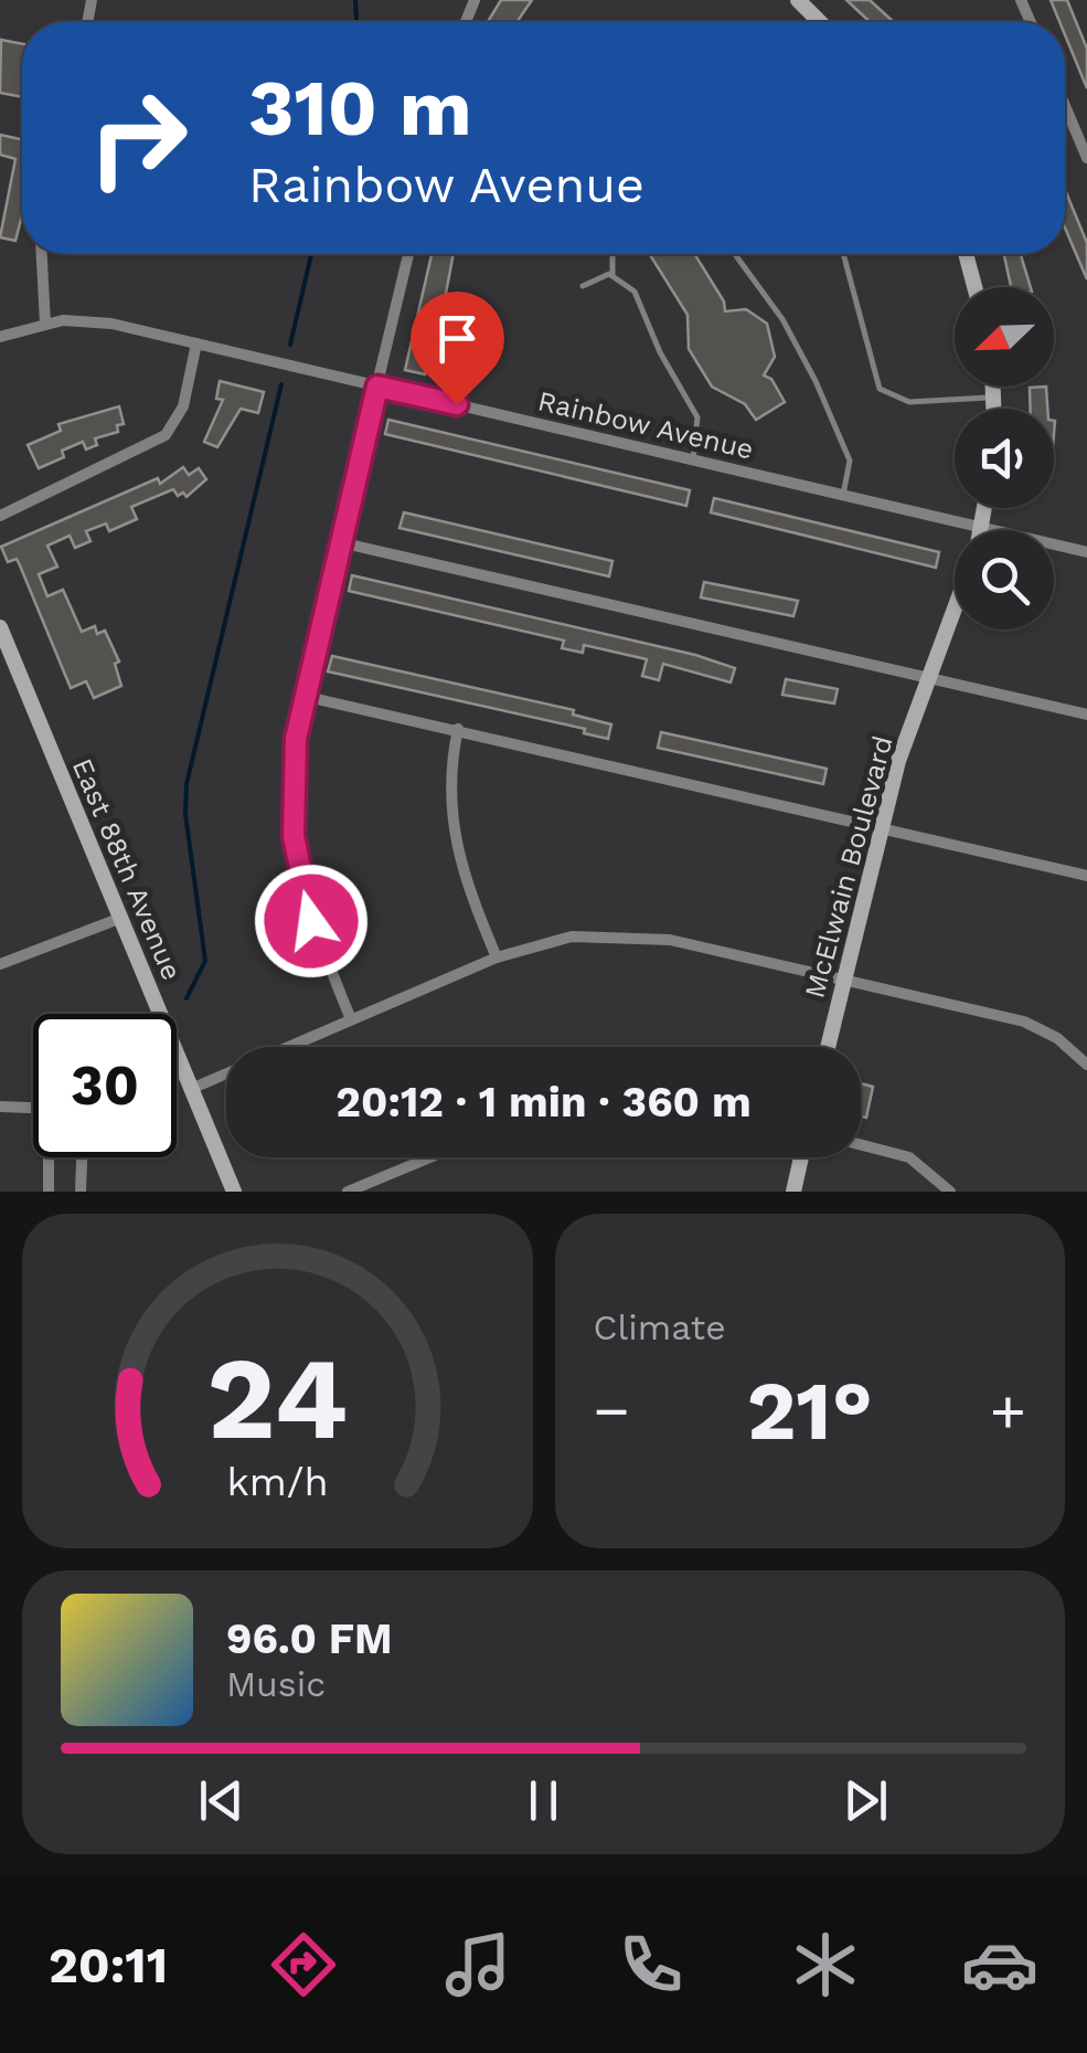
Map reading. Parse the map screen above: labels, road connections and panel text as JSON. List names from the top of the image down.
{
  "streets": {
    "street": ["Rainbow Avenue", "McElwain Boulevard", "East 88th Avenue"]
  },
  "north": "bottom left",
  "page": {
    "turn": ["310 m", "Rainbow Avenue"],
    "limit": "30",
    "trip": "20:12 · 1 min · 360 m",
    "tile": "Climate",
    "heat": ["−", "21°", "+"],
    "song": ["96.0 FM", "Music"],
    "tabs": "20:11",
    "gauge": ["24", "km/h"]
  }
}
